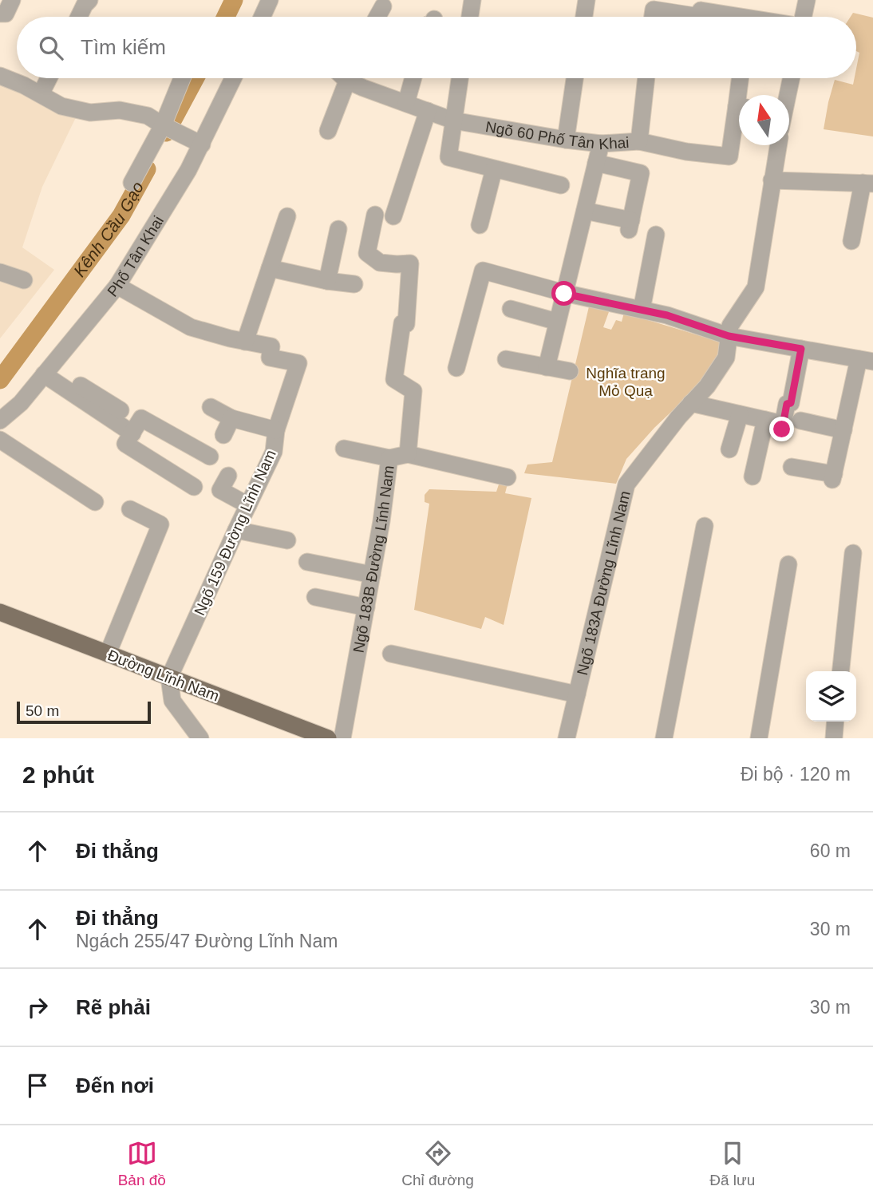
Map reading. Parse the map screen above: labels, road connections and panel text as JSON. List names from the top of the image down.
{
  "streets": {
    "main road": ["Đường Lĩnh Nam"],
    "street": [
      "Ngõ 60 Phố Tân Khai",
      "Phố Tân Khai",
      "Ngõ 159 Đường Lĩnh Nam",
      "Ngõ 183B Đường Lĩnh Nam",
      "Ngõ 183A Đường Lĩnh Nam"
    ]
  },
  "crossings": [
    ["Ngõ 159 Đường Lĩnh Nam", "Đường Lĩnh Nam"]
  ],
  "water": ["Kênh Cầu Gạo"],
  "parks": ["Nghĩa trang Mỏ Quạ"],
  "scale_bar": "50 m",
  "north": "top",
  "page": {
    "search": "Tìm kiếm",
    "scale": "50 m",
    "heading": ["2 phút", "Đi bộ · 120 m"],
    "list": [
      ["Đi thẳng", "60 m"],
      ["Đi thẳng", "Ngách 255/47 Đường Lĩnh Nam", "30 m"],
      ["Rẽ phải", "30 m"],
      "Đến nơi"
    ],
    "nav": ["Bản đồ", "Chỉ đường", "Đã lưu"]
  }
}
